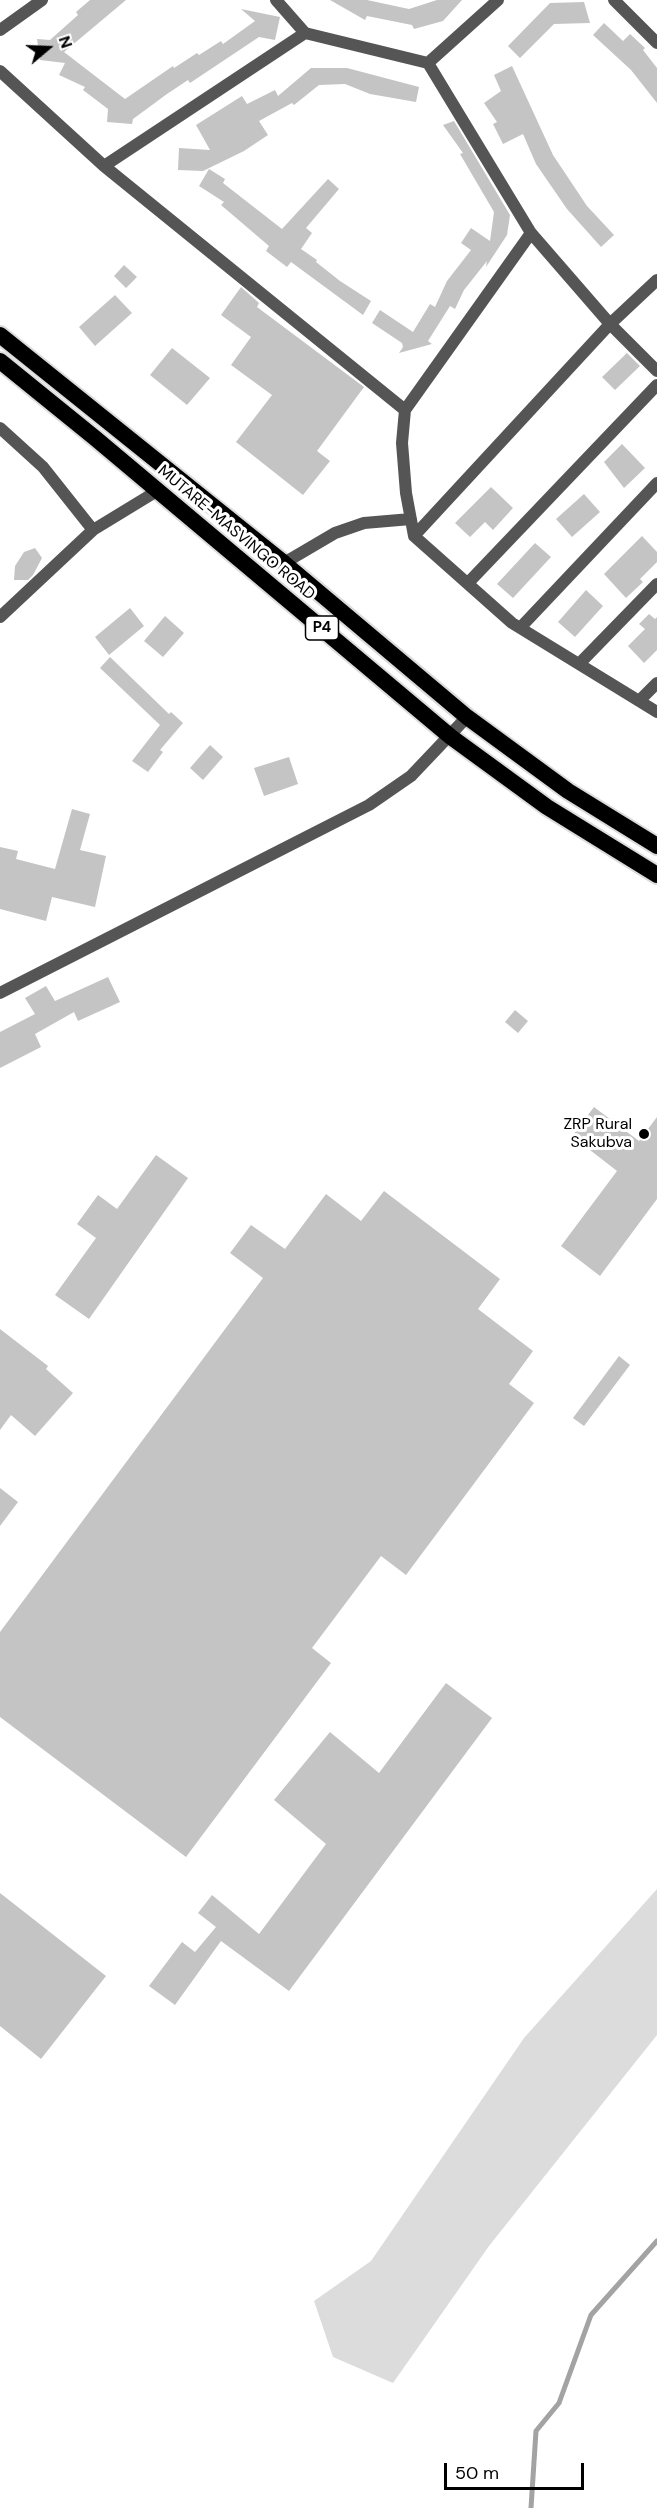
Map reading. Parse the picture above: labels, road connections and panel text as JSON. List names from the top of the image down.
{
  "streets": {
    "highway": ["MUTARE-MASVINGO ROAD", "P4"]
  },
  "places": ["ZRP Rural Sakubva"],
  "scale_bar": "50 m",
  "north": "right"
}
